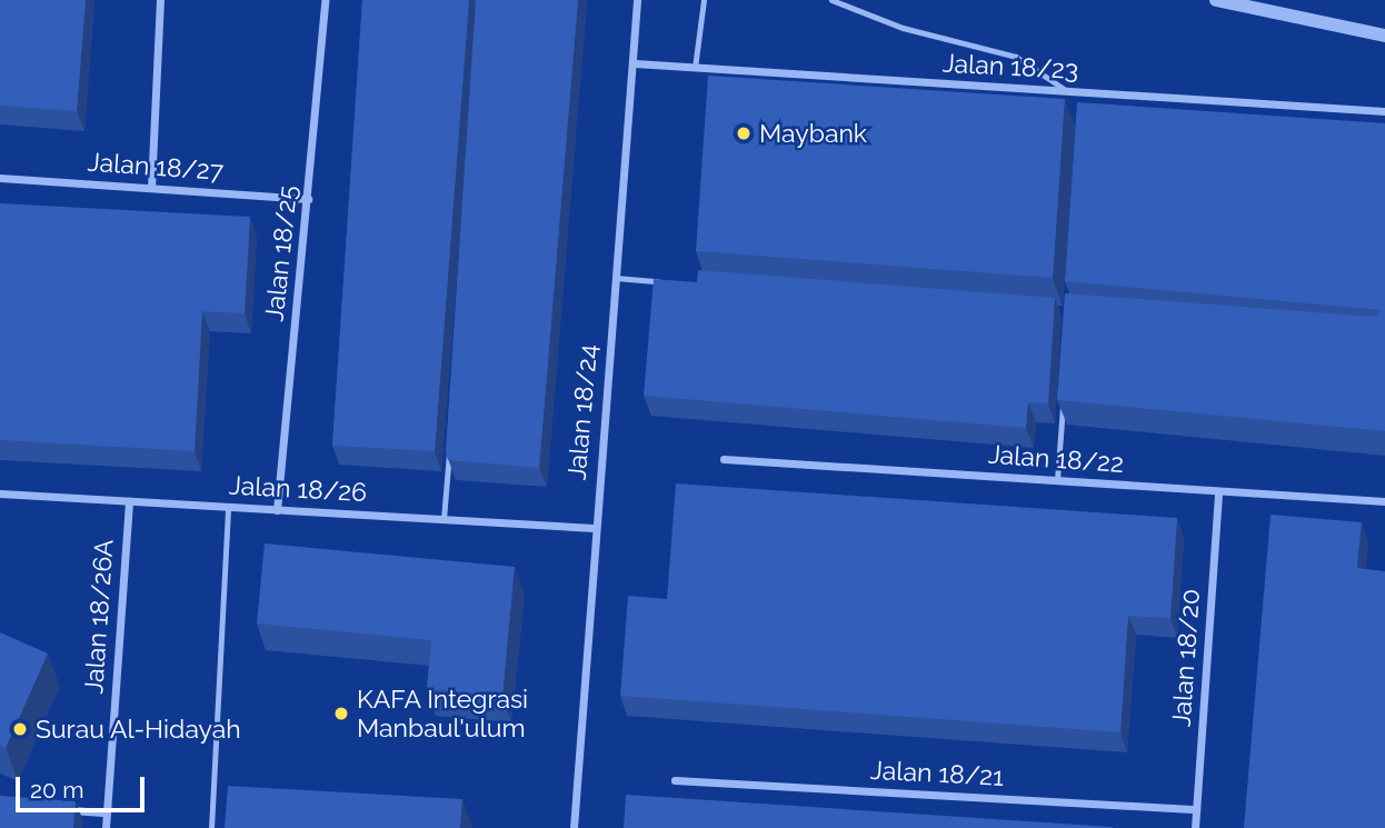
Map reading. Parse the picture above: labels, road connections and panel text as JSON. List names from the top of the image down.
{
  "streets": {
    "street": [
      "Jalan 18/23",
      "Jalan 18/27",
      "Jalan 18/25",
      "Jalan 18/24",
      "Jalan 18/22",
      "Jalan 18/26",
      "Jalan 18/26A",
      "Jalan 18/20",
      "Jalan 18/21"
    ]
  },
  "crossings": [
    ["Jalan 18/23", "Jalan 18/24"],
    ["Jalan 18/27", "Jalan 18/25"],
    ["Jalan 18/25", "Jalan 18/26"],
    ["Jalan 18/24", "Jalan 18/26"],
    ["Jalan 18/22", "Jalan 18/20"],
    ["Jalan 18/26", "Jalan 18/26A"],
    ["Jalan 18/20", "Jalan 18/21"]
  ],
  "places": ["Maybank", "KAFA Integrasi Manbaul'ulum", "Surau Al-Hidayah"],
  "scale_bar": "20 m"
}
